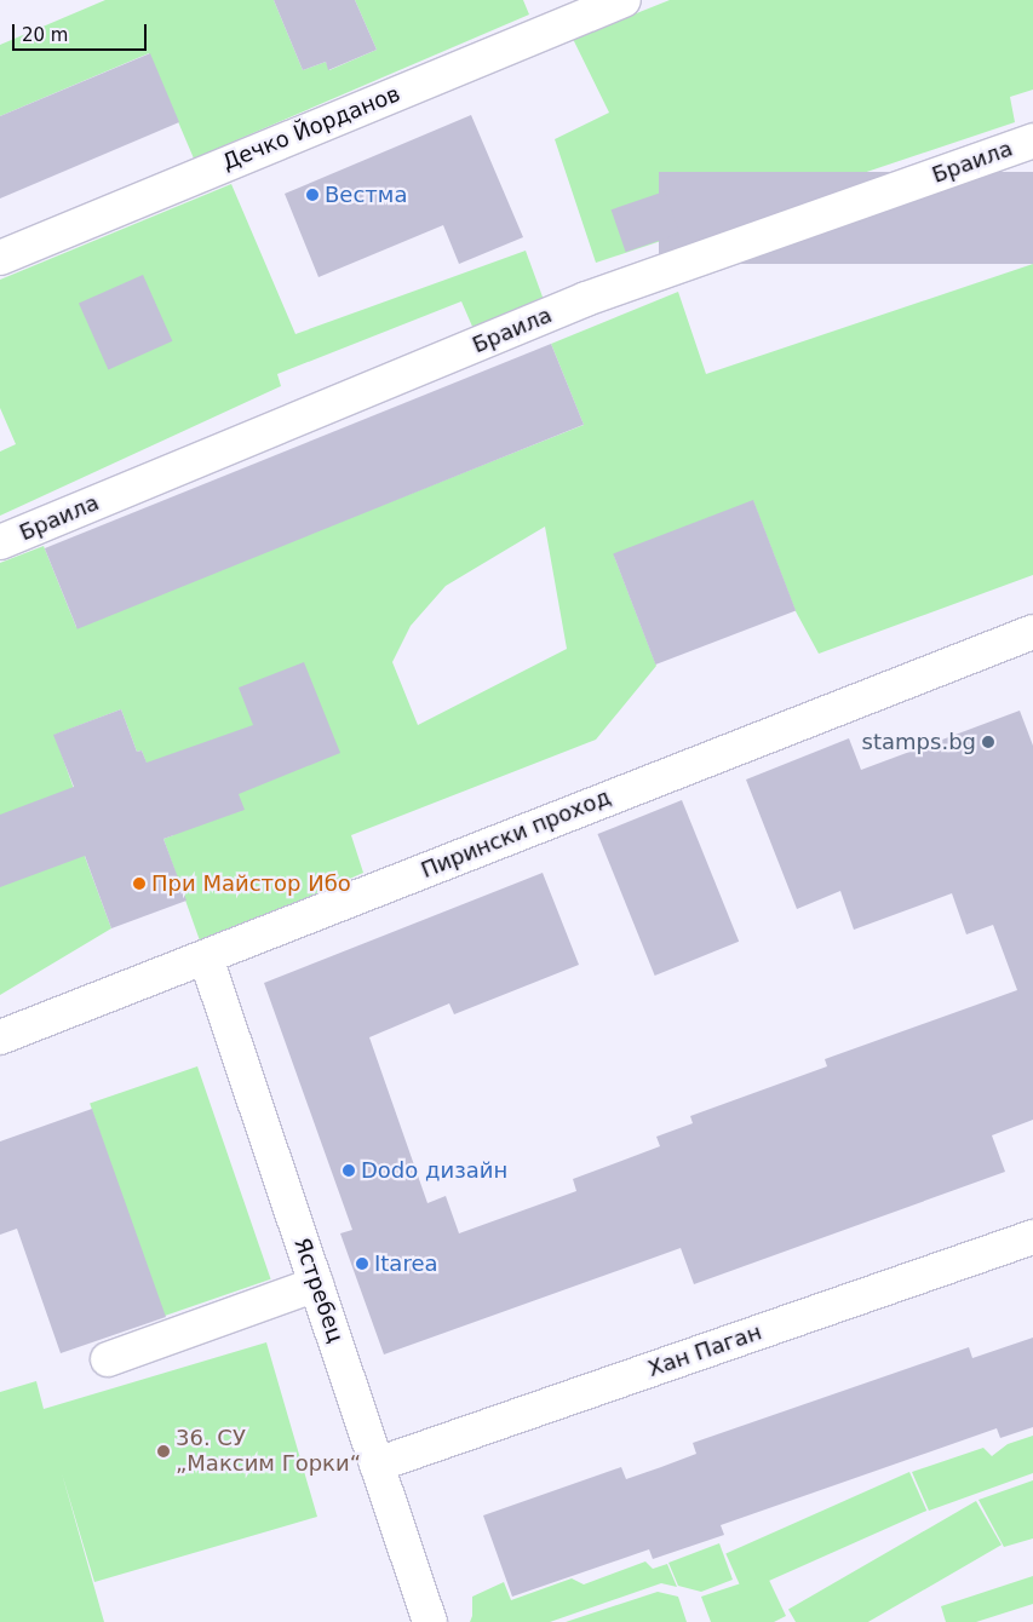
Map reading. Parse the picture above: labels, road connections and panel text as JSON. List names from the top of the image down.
{
  "streets": {
    "street": [
      "Дечко Йорданов",
      "Браила",
      "Пирински проход",
      "Ястребец",
      "Хан Паган"
    ]
  },
  "crossings": [
    ["Пирински проход", "Ястребец"],
    ["Ястребец", "Хан Паган"]
  ],
  "places": [
    "Вестма",
    "stamps.bg",
    "При Майстор Ибо",
    "Dodo дизайн",
    "Itarea",
    "36. СУ „Максим Горки“"
  ],
  "scale_bar": "20 m"
}
